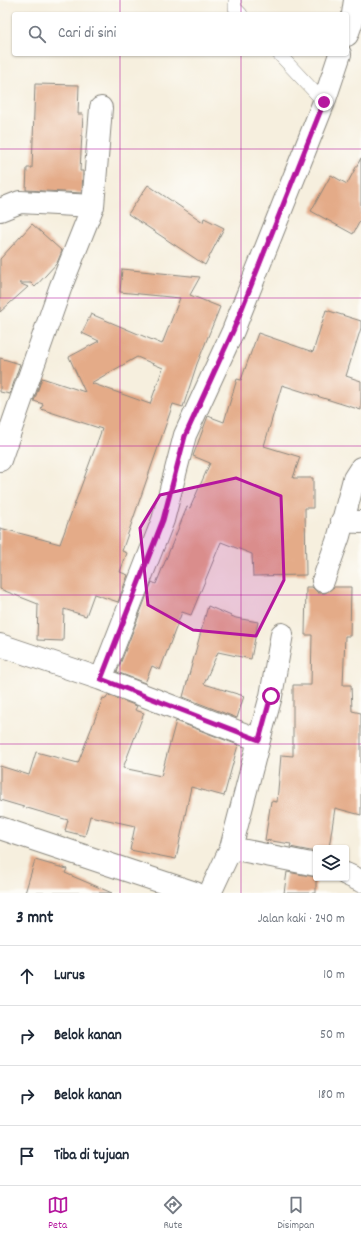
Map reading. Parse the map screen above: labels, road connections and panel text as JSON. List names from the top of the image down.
{
  "page": {
    "search": "Cari di sini",
    "heading": ["3 mnt", "Jalan kaki · 240 m"],
    "list": [
      ["Lurus", "10 m"],
      ["Belok kanan", "50 m"],
      ["Belok kanan", "180 m"],
      "Tiba di tujuan"
    ],
    "nav": ["Peta", "Rute", "Disimpan"]
  }
}
